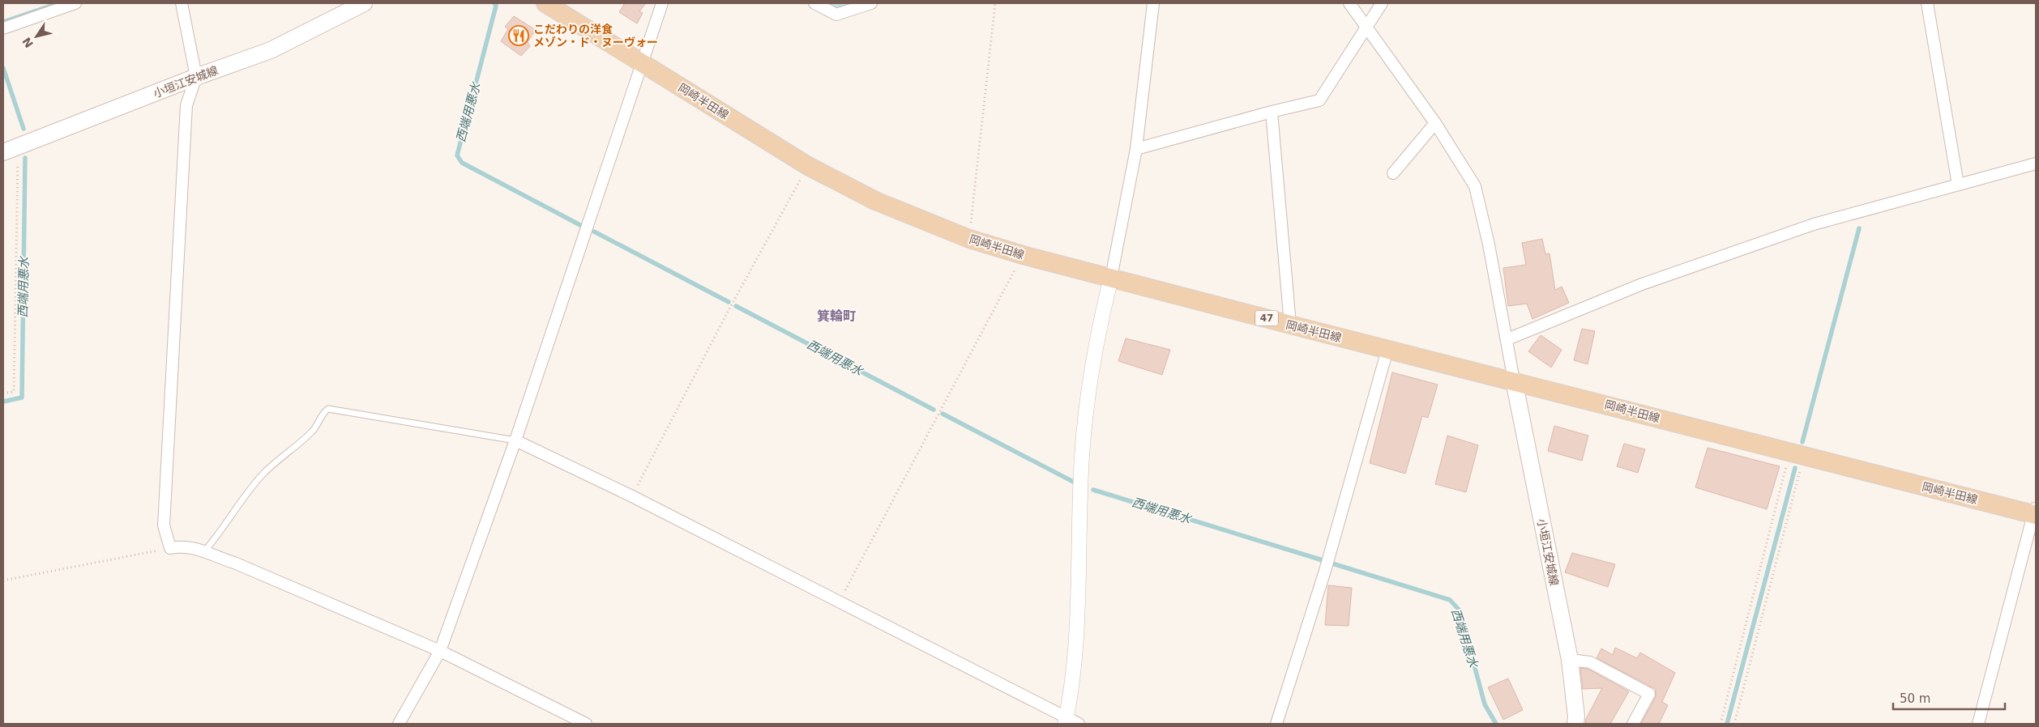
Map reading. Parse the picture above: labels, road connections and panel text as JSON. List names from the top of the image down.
{
  "streets": {
    "main road": ["小垣江安城線", "岡崎半田線", "47"]
  },
  "crossings": [
    ["小垣江安城線", "岡崎半田線"]
  ],
  "districts": ["箕輪町"],
  "water": ["西端用悪水"],
  "places": {
    "restaurant": ["こだわりの洋食 メゾン・ド・ヌーヴォー"]
  },
  "scale_bar": "50 m",
  "north": "bottom left"
}
